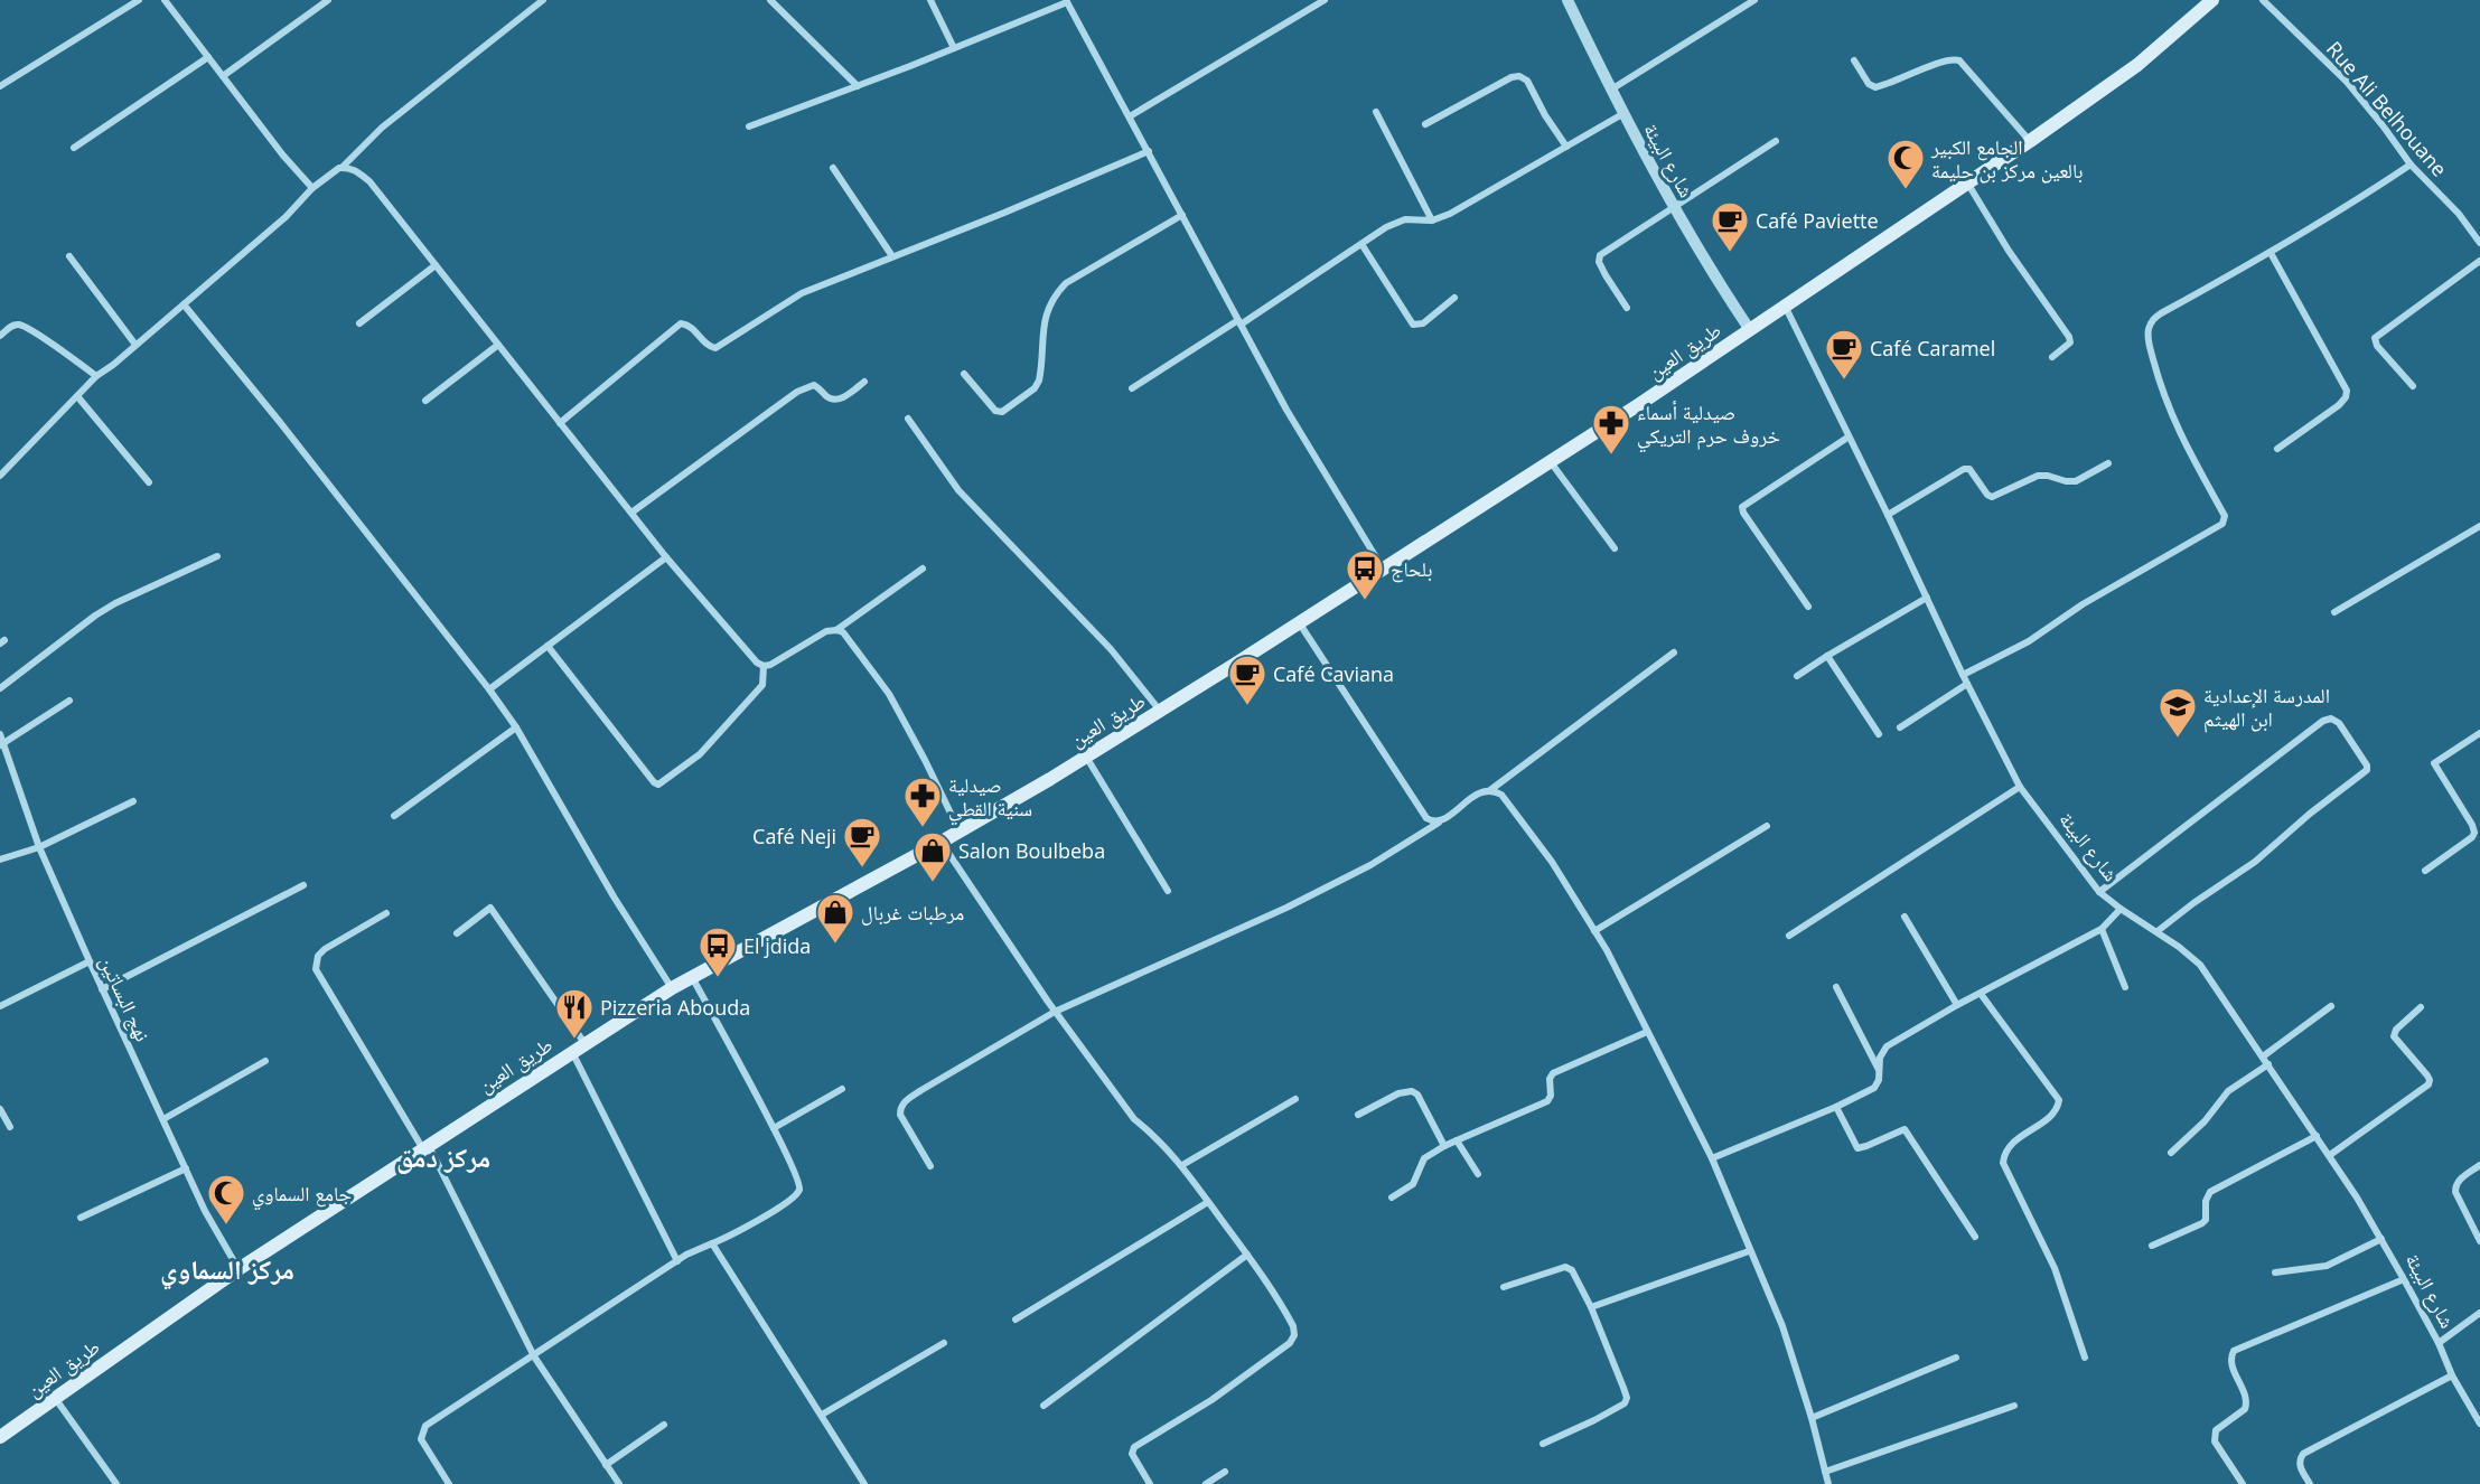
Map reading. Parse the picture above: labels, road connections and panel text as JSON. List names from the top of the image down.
{
  "streets": {
    "main road": ["طريق العين"],
    "street": ["Rue Ali Belhouane", "شارع البيئة", "نهج البساتين"]
  },
  "crossings": [
    ["شارع البيئة", "طريق العين"],
    ["طريق العين", "نهج البساتين"]
  ],
  "districts": ["مركز دمق", "مركز السماوي"],
  "places": {
    "mosque": ["الجامع الكبير بالعين مركز بن حليمة", "جامع السماوي"],
    "cafe": [
      "Café Paviette",
      "Café Caramel",
      "Café Caviana",
      "Café Neji"
    ],
    "pharmacy": ["صيدلية أسماء خروف حرم التريكي", "صيدلية سنية القطي"],
    "bus stop": ["بلحاج", "El jdida"],
    "school or university": ["المدرسة الإعدادية ابن الهيثم"],
    "shop": ["Salon Boulbeba", "مرطبات غربال"],
    "restaurant": ["Pizzeria Abouda"]
  }
}
